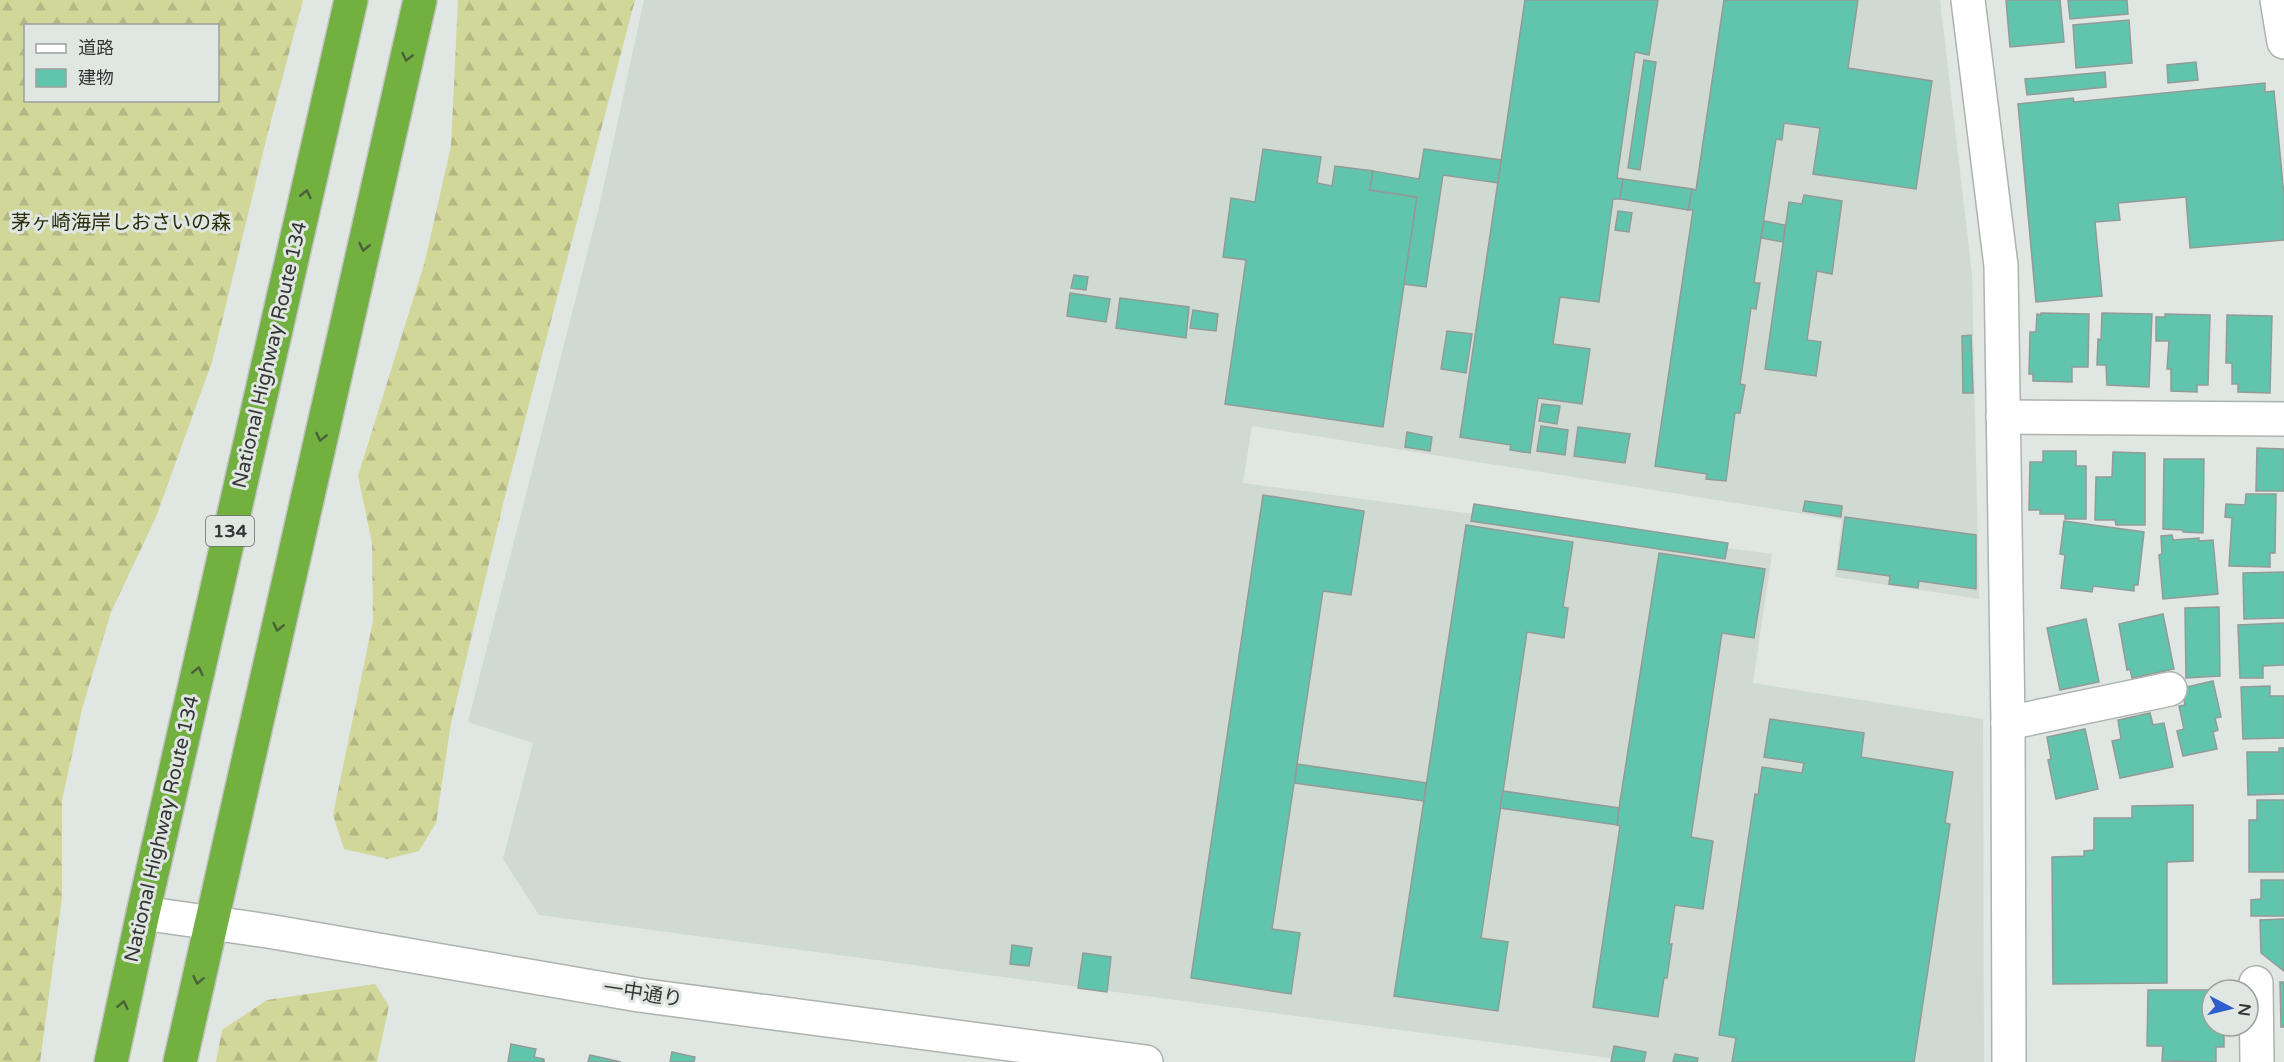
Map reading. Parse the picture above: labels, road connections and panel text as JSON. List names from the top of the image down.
{
  "streets": {
    "highway": ["National Highway Route 134", "134"],
    "street": ["一中通り"]
  },
  "crossings": [
    ["National Highway Route 134", "一中通り"]
  ],
  "parks": ["茅ヶ崎海岸しおさいの森"],
  "legend": ["道路", "建物"],
  "north": "right"
}
